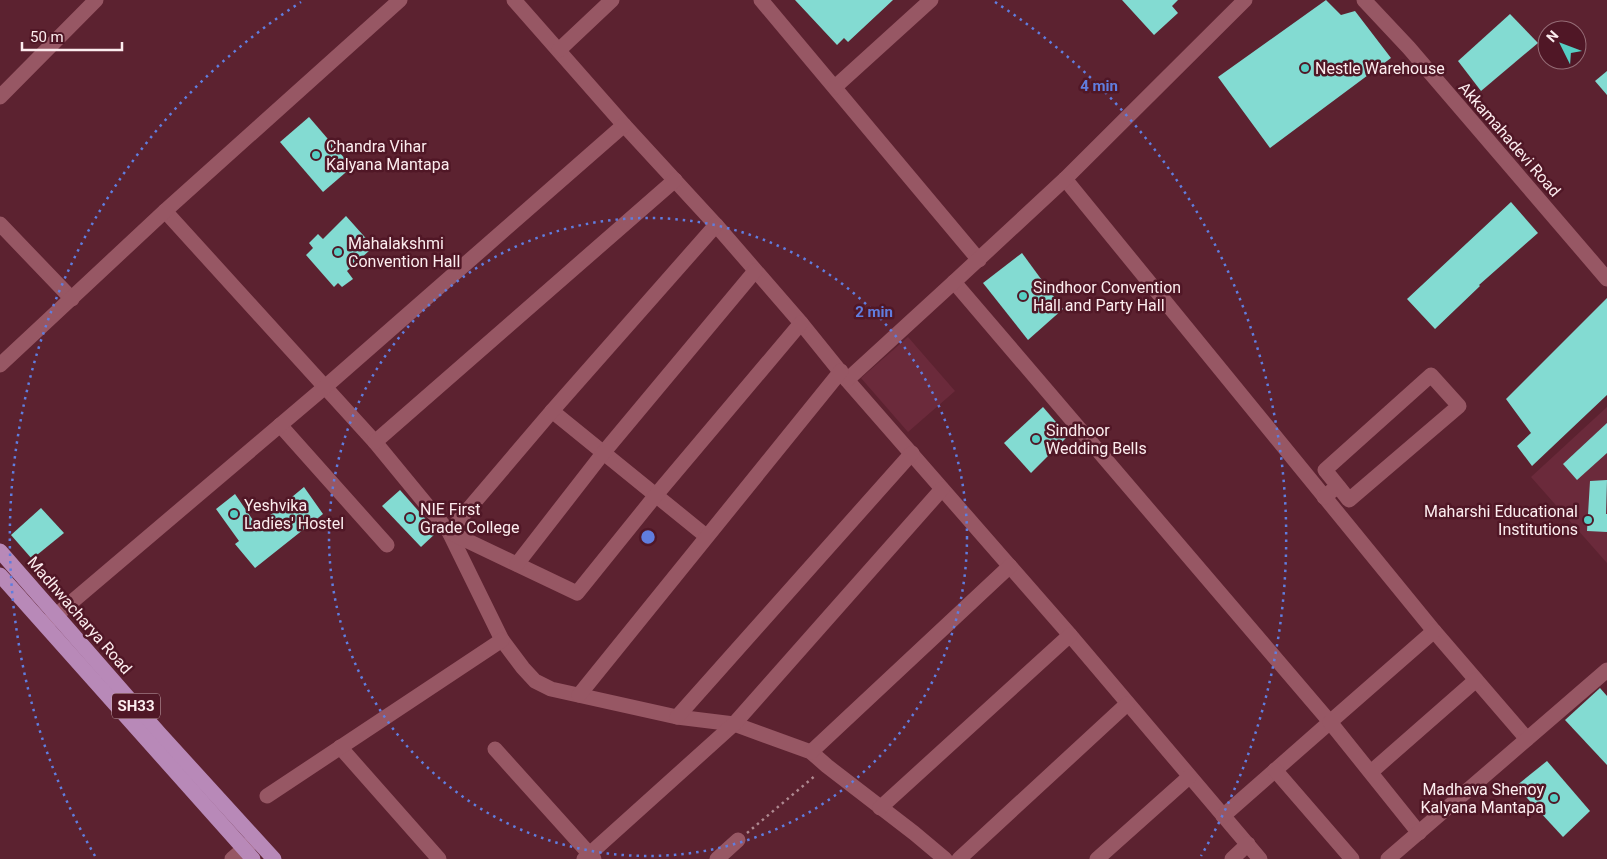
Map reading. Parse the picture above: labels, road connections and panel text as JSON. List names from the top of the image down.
{
  "streets": {
    "main road": ["Madhwacharya Road", "SH33"],
    "street": ["Akkamahadevi Road"]
  },
  "places": [
    "Nestle Warehouse",
    "Chandra Vihar Kalyana Mantapa",
    "Mahalakshmi Convention Hall",
    "Sindhoor Convention Hall and Party Hall",
    "Sindhoor Wedding Bells",
    "Yeshvika Ladies' Hostel",
    "NIE First Grade College",
    "Maharshi Educational Institutions",
    "Madhava Shenoy Kalyana Mantapa"
  ],
  "scale_bar": "50 m",
  "north": "top left",
  "rings": ["4 min", "2 min"]
}
